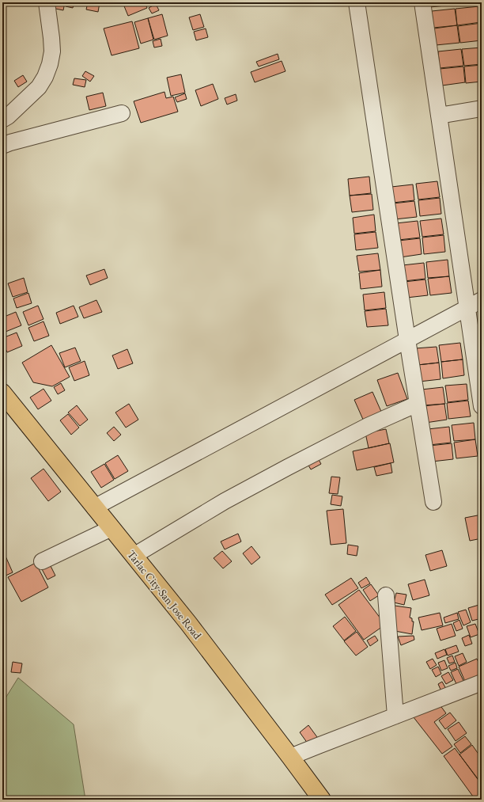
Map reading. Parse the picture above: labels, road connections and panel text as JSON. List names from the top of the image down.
{
  "streets": {
    "main road": ["Tarlac City-San Jose Road"]
  }
}
